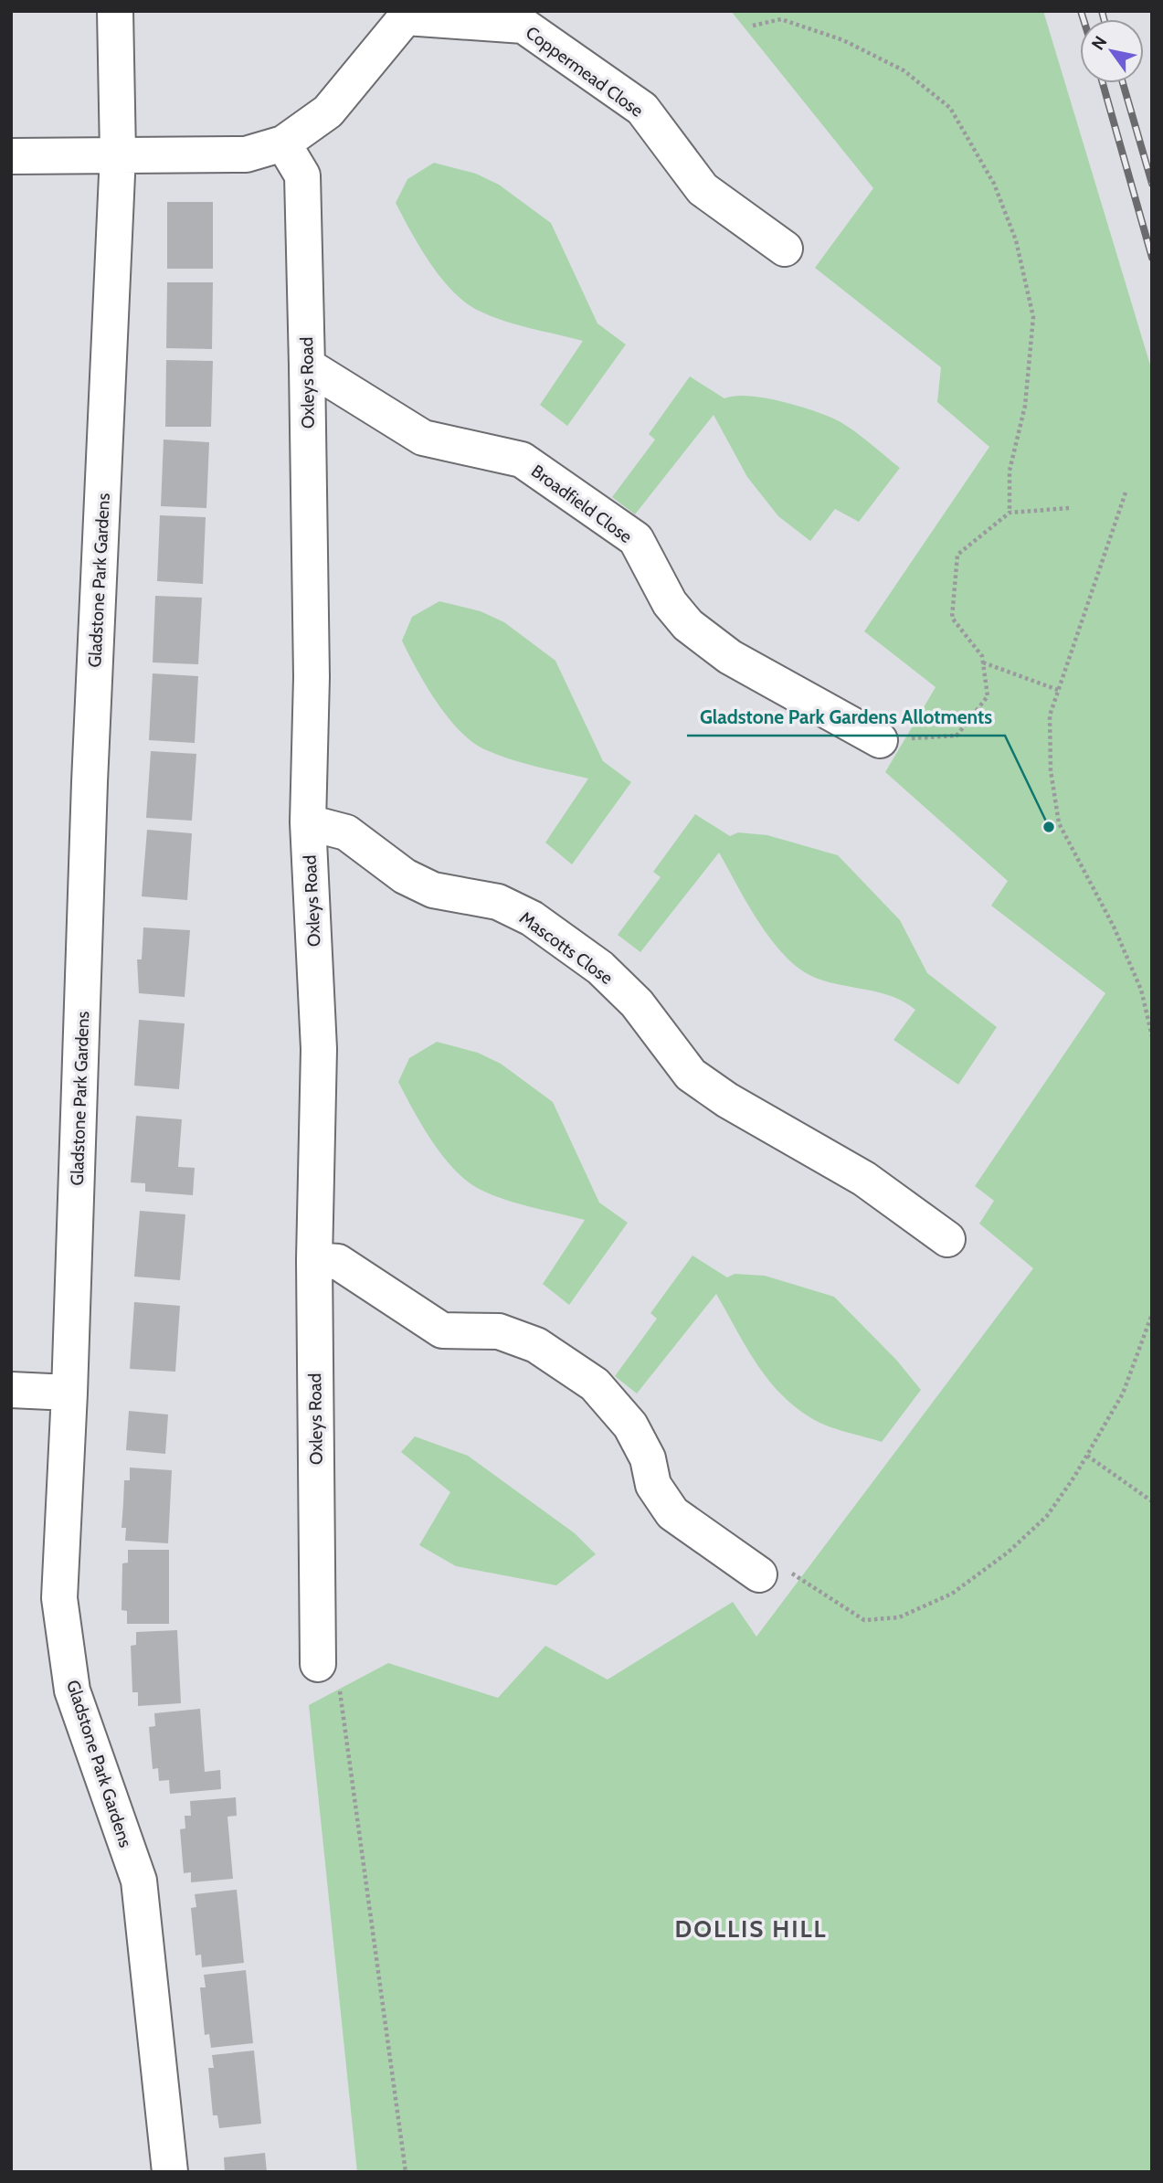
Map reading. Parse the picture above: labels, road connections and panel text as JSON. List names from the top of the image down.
{
  "streets": {
    "street": [
      "Coppermead Close",
      "Oxleys Road",
      "Broadfield Close",
      "Gladstone Park Gardens",
      "Mascotts Close"
    ]
  },
  "crossings": [
    ["Oxleys Road", "Broadfield Close"],
    ["Oxleys Road", "Mascotts Close"]
  ],
  "districts": ["DOLLIS HILL"],
  "places": ["Gladstone Park Gardens Allotments"],
  "north": "top left"
}
